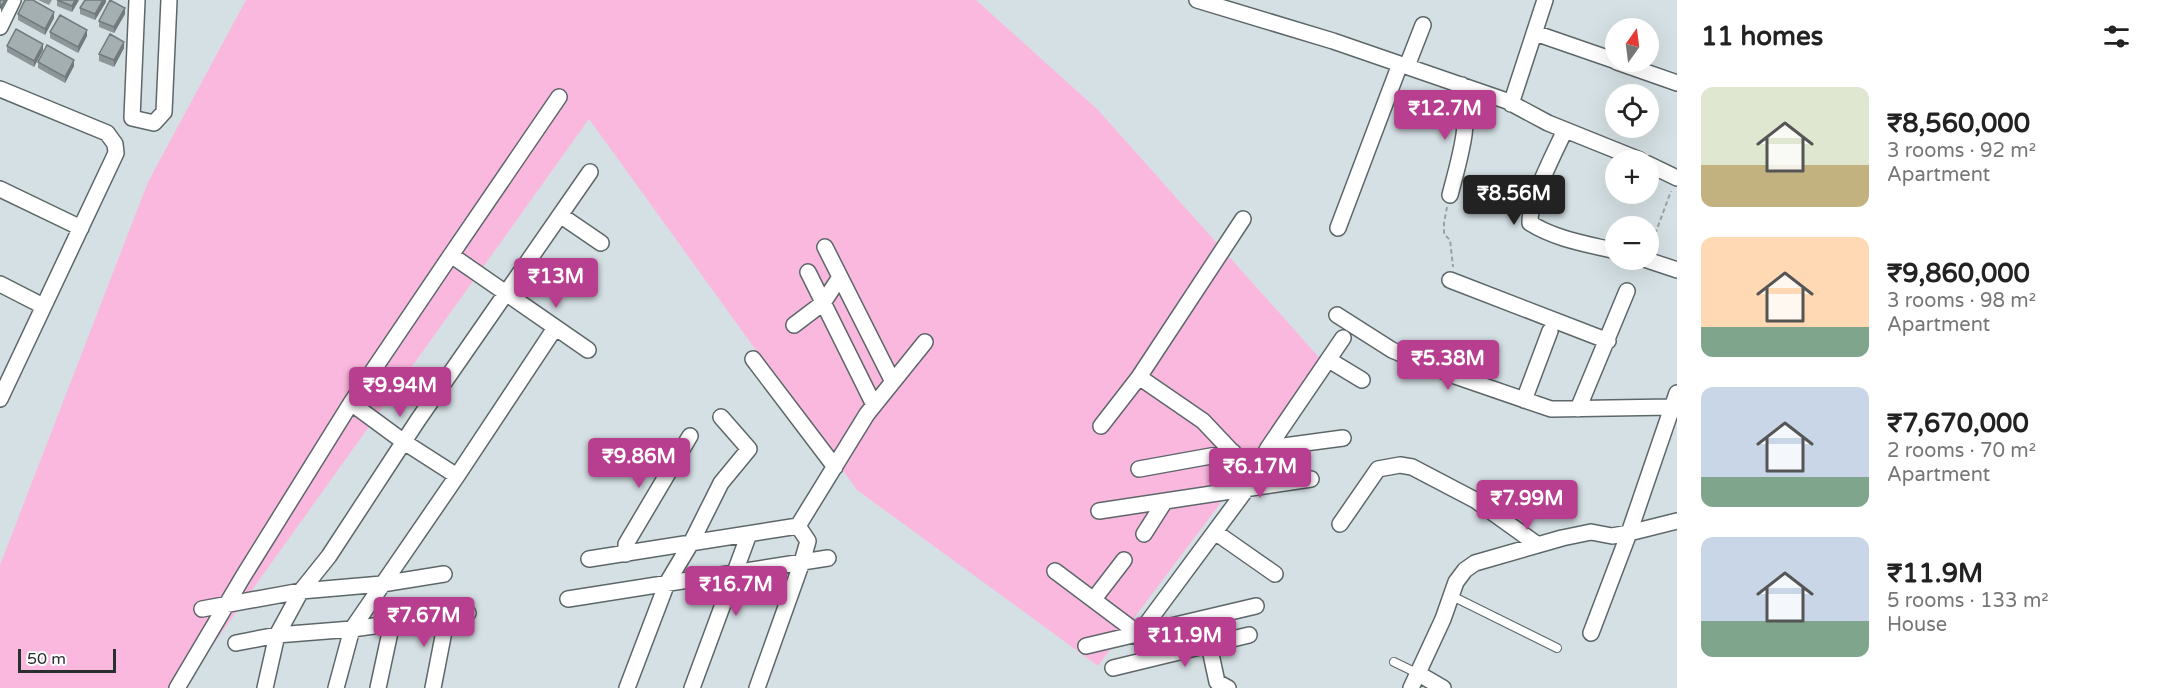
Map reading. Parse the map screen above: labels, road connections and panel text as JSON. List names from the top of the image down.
{
  "scale_bar": "50 m",
  "north": "top",
  "page": {
    "heading": "11 homes",
    "map_buttons": ["+", "−"],
    "list": [
      {
        "name": "₹8,560,000",
        "note": "3 rooms · 92 m² · Apartment"
      },
      {
        "name": "₹9,860,000",
        "note": "3 rooms · 98 m² · Apartment"
      },
      {
        "name": "₹7,670,000",
        "note": "2 rooms · 70 m² · Apartment"
      },
      {
        "name": "₹11.9M",
        "note": "5 rooms · 133 m² · House"
      }
    ],
    "price": [
      "₹12.7M",
      "₹8.56M",
      "₹13M",
      "₹5.38M",
      "₹9.94M",
      "₹9.86M",
      "₹6.17M",
      "₹7.99M",
      "₹16.7M",
      "₹7.67M",
      "₹11.9M"
    ],
    "scale": "50 m"
  }
}
